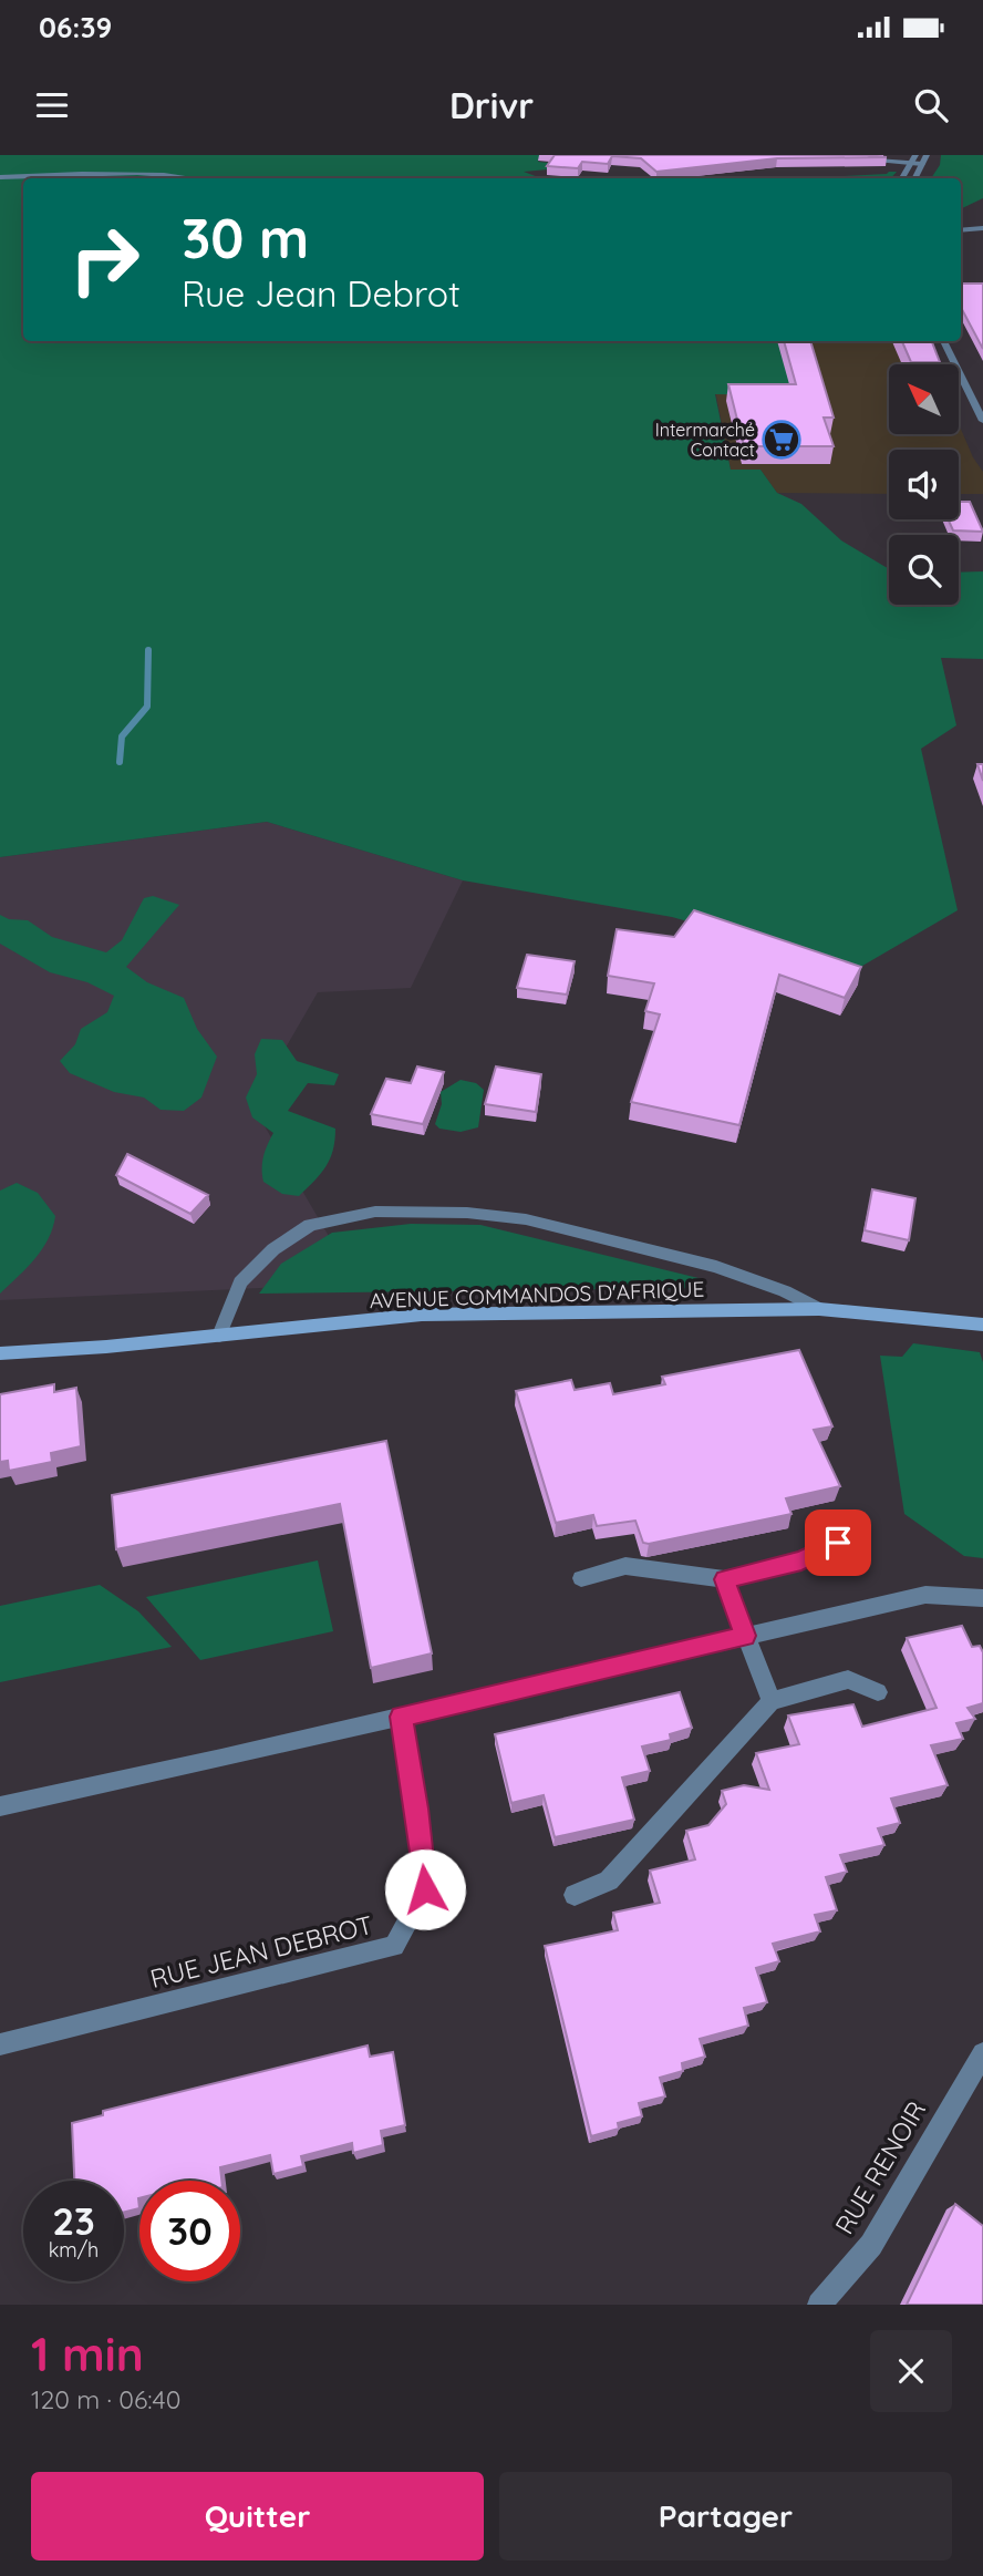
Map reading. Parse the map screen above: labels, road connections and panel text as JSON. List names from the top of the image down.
{
  "streets": {
    "main road": ["AVENUE COMMANDOS D'AFRIQUE"],
    "street": ["RUE JEAN DEBROT", "RUE RENOIR"]
  },
  "places": {
    "supermarket": ["Intermarché Contact"]
  },
  "north": "top left",
  "page": {
    "status": "06:39",
    "header": "Drivr",
    "turn": ["30 m", "Rue Jean Debrot"],
    "speed": "23 km/h",
    "limit": "30",
    "heading": ["1 min", "120 m · 06:40"],
    "buttons": ["Quitter", "Partager"]
  }
}
